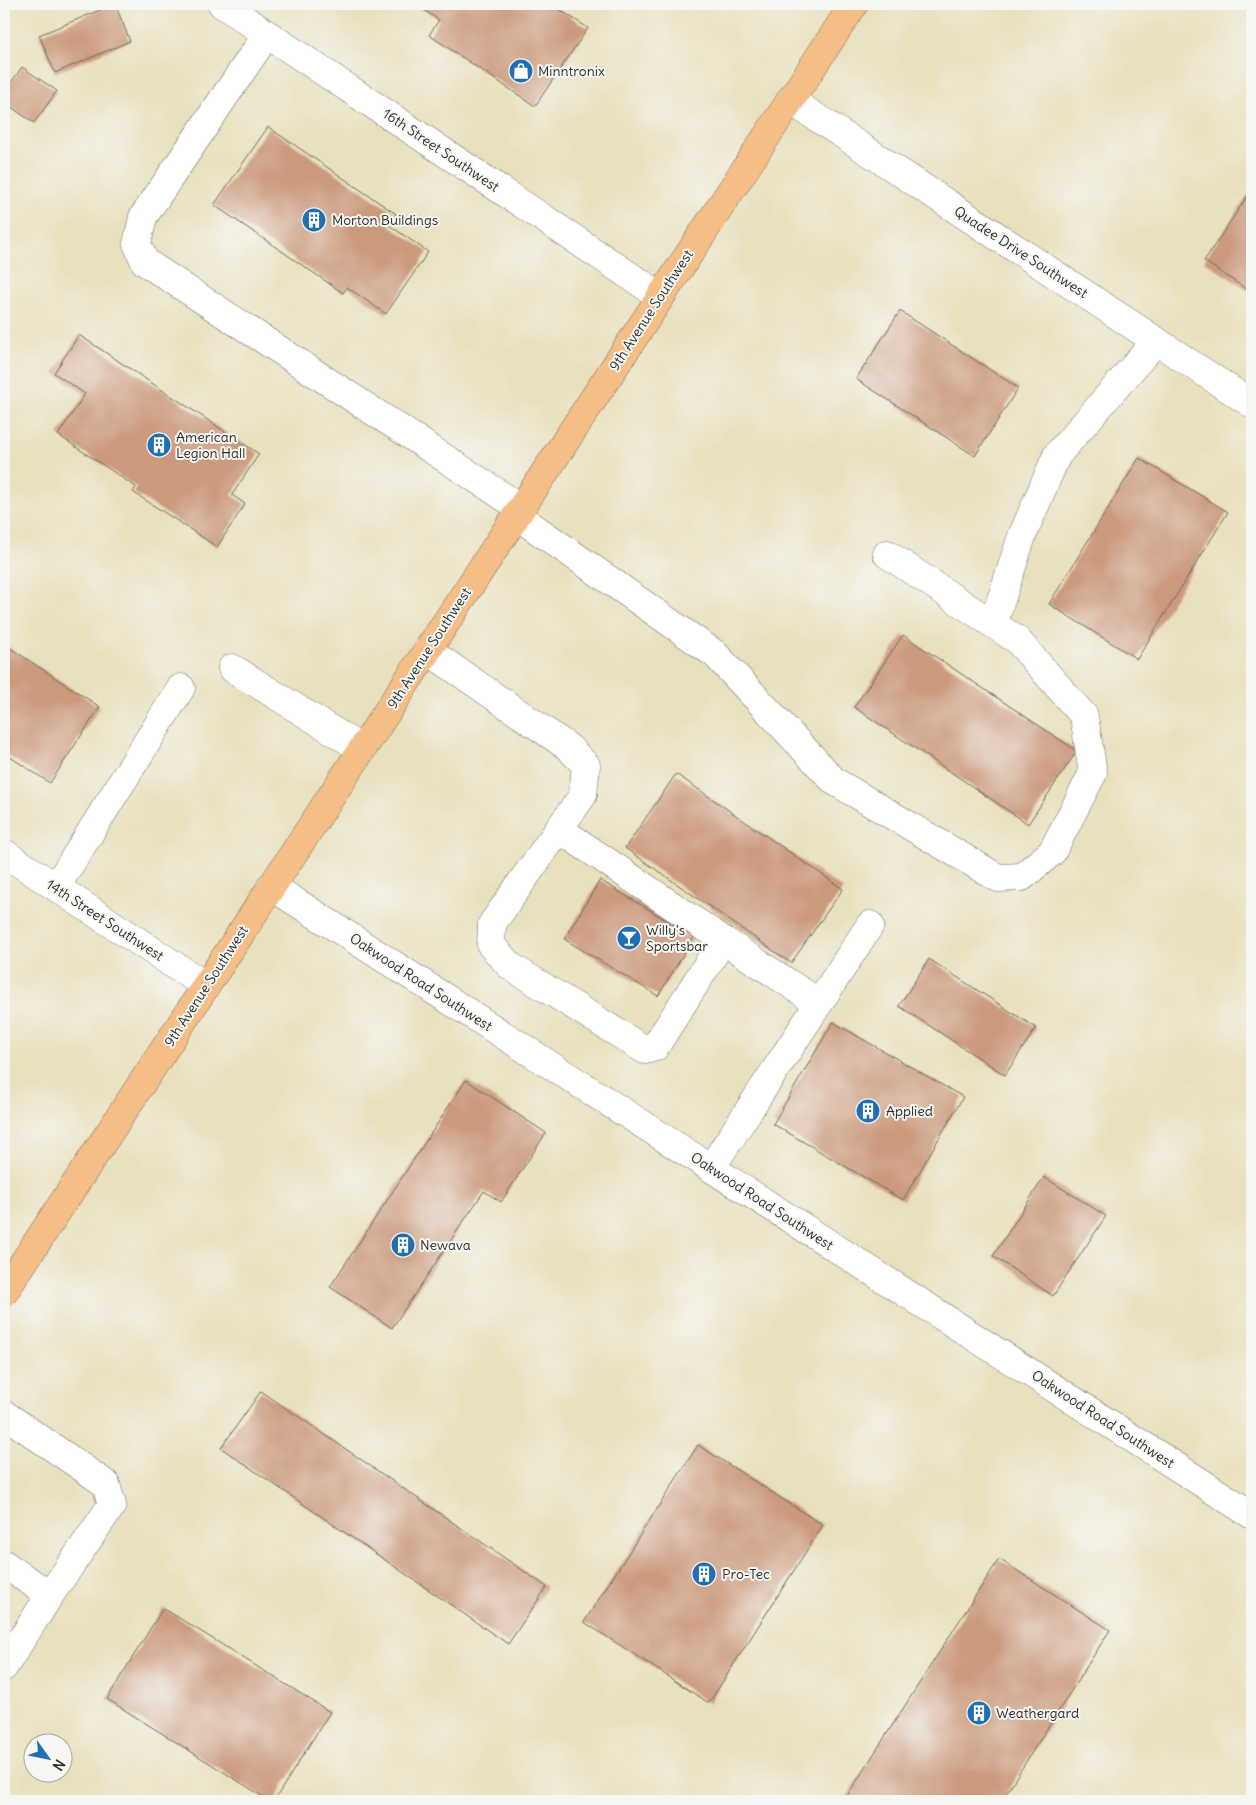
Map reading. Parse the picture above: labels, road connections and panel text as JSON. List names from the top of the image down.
{
  "streets": {
    "main road": ["9th Avenue Southwest"],
    "street": [
      "16th Street Southwest",
      "Quadee Drive Southwest",
      "14th Street Southwest",
      "Oakwood Road Southwest"
    ]
  },
  "crossings": [
    ["16th Street Southwest", "9th Avenue Southwest"],
    ["Quadee Drive Southwest", "9th Avenue Southwest"],
    ["9th Avenue Southwest", "14th Street Southwest"],
    ["9th Avenue Southwest", "Oakwood Road Southwest"]
  ],
  "places": {
    "shop": ["Minntronix"],
    "building": [
      "Morton Buildings",
      "American Legion Hall",
      "Applied",
      "Newava",
      "Pro-Tec",
      "Weathergard"
    ],
    "bar": ["Willy's Sportsbar"]
  },
  "north": "bottom right"
}
